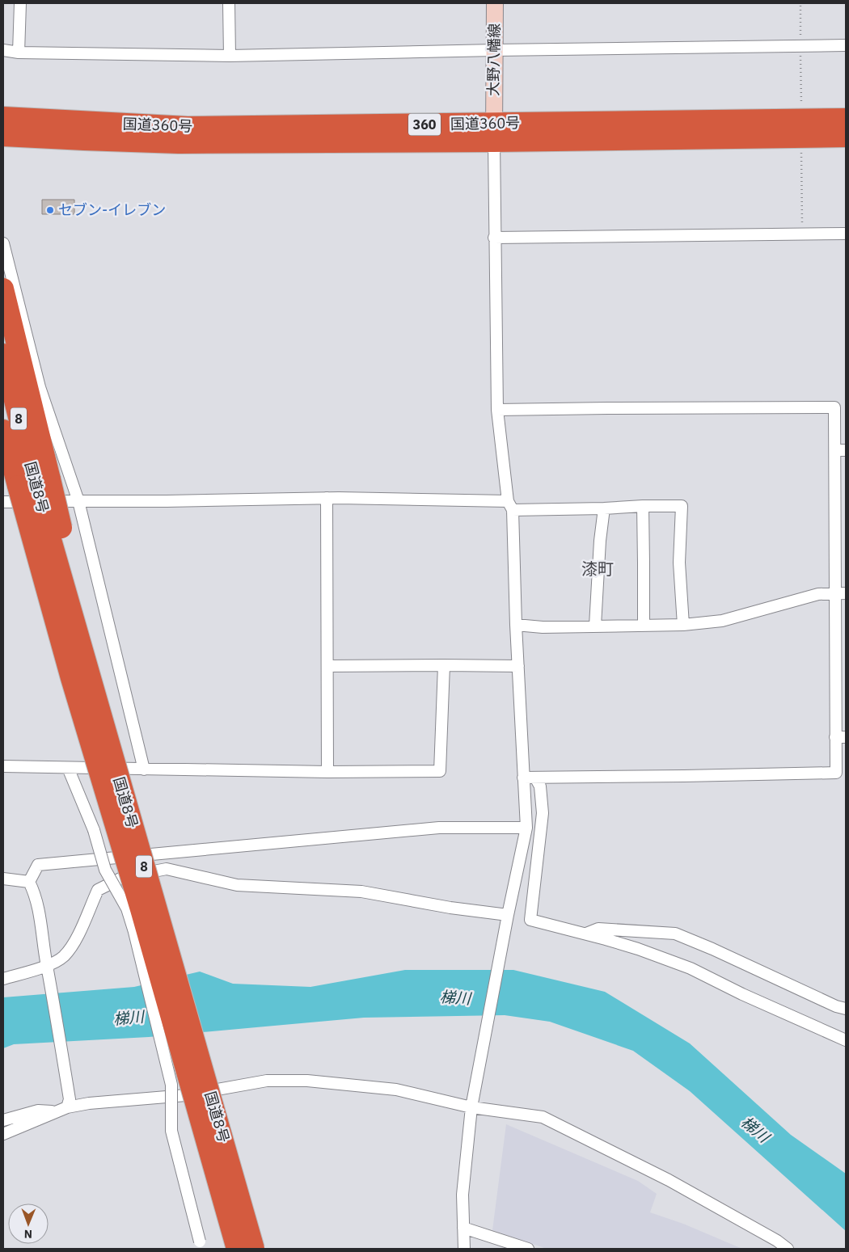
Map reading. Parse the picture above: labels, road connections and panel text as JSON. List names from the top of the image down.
{
  "streets": {
    "highway": [
      "国道360号",
      "360",
      "8",
      "国道8号"
    ],
    "main road": ["大野八幡線"]
  },
  "crossings": [
    ["大野八幡線", "国道360号"]
  ],
  "districts": ["漆町"],
  "water": ["梯川"],
  "places": ["セブン-イレブン"],
  "north": "bottom"
}
